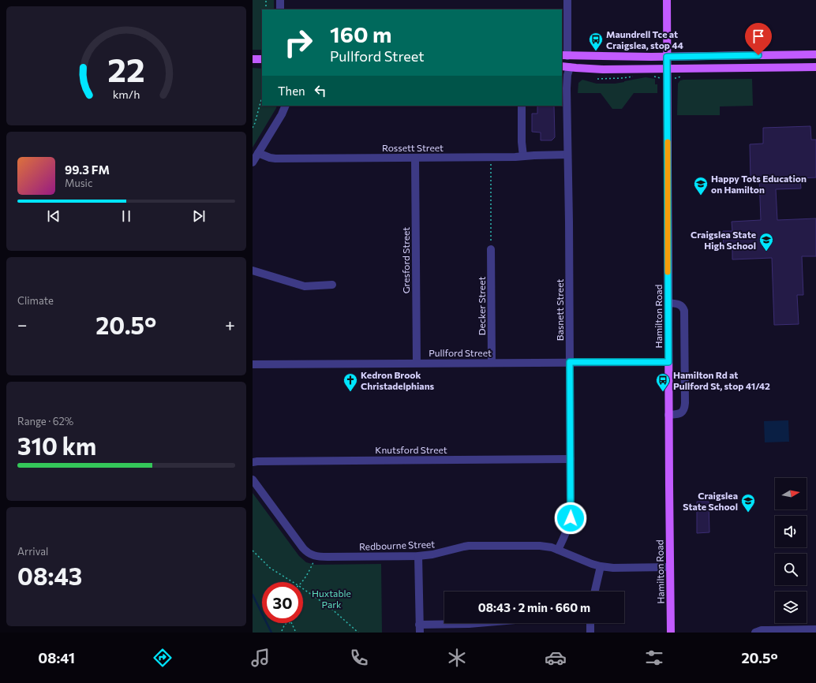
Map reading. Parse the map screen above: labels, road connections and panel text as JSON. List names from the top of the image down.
{
  "streets": {
    "main road": ["Hamilton Road"],
    "street": [
      "Rossett Street",
      "Gresford Street",
      "Decker Street",
      "Basnett Street",
      "Pullford Street",
      "Knutsford Street",
      "Redbourne Street"
    ]
  },
  "crossings": [
    ["Rossett Street", "Gresford Street"],
    ["Rossett Street", "Basnett Street"],
    ["Gresford Street", "Pullford Street"],
    ["Decker Street", "Pullford Street"],
    ["Basnett Street", "Pullford Street"],
    ["Basnett Street", "Knutsford Street"],
    ["Basnett Street", "Redbourne Street"],
    ["Hamilton Road", "Pullford Street"],
    ["Hamilton Road", "Redbourne Street"]
  ],
  "parks": ["Huxtable Park"],
  "places": {
    "bus stop": ["Maundrell Tce at Craigslea, stop 44", "Hamilton Rd at Pullford St, stop 41/42"],
    "school or university": ["Happy Tots Education on Hamilton", "Craigslea State High School", "Craigslea State School"],
    "church": ["Kedron Brook Christadelphians"]
  },
  "north": "right",
  "page": {
    "turn": ["160 m", "Pullford Street"],
    "then": "Then",
    "song": ["99.3 FM", "Music"],
    "tile": [
      "Climate",
      ["Range · 62%", "310 km"],
      ["Arrival", "08:43"]
    ],
    "heat": ["−", "20.5°", "+"],
    "limit": "30",
    "trip": "08:43 · 2 min · 660 m",
    "tabs": ["08:41", "20.5°"],
    "gauge": ["22", "km/h"]
  }
}
